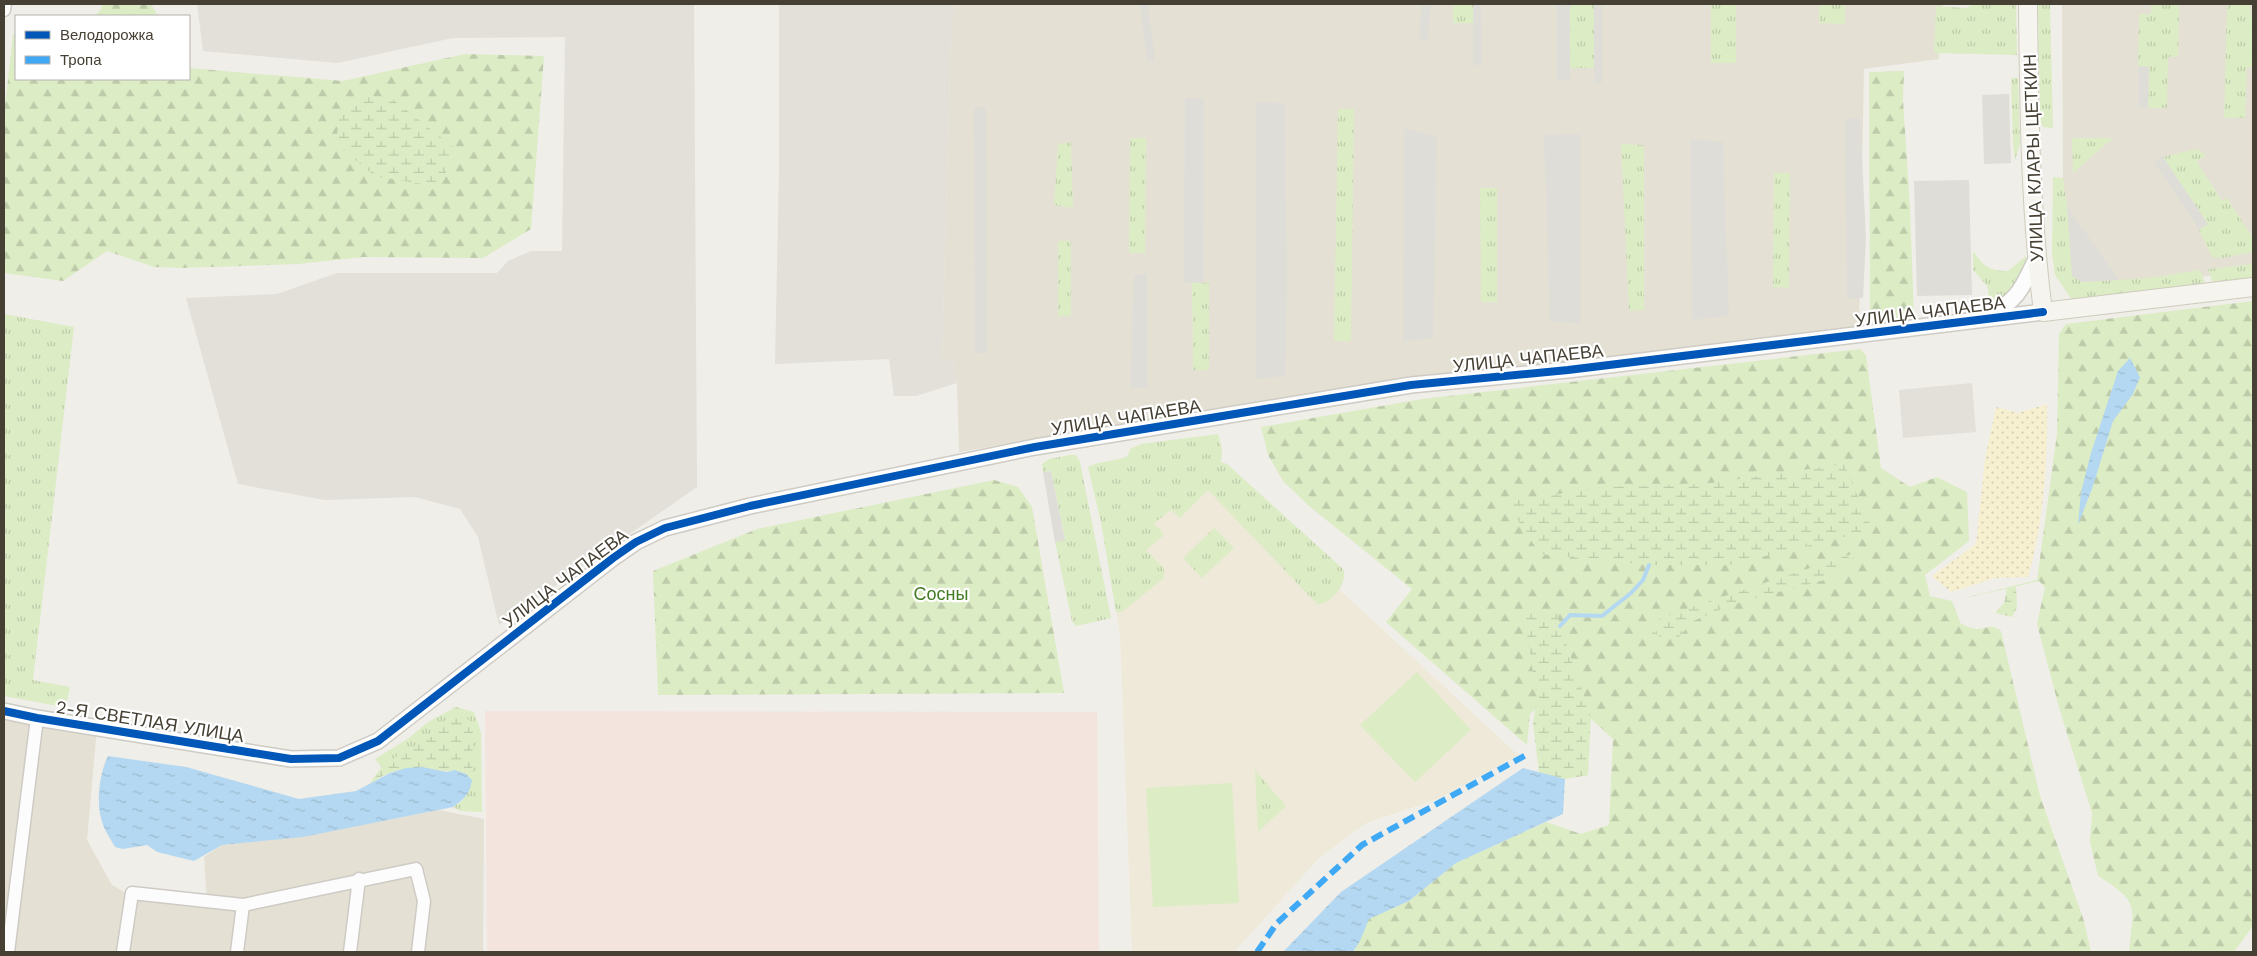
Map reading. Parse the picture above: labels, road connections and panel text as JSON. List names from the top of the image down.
{
  "streets": {
    "main road": ["УЛИЦА КЛАРЫ ЦЕТКИН", "УЛИЦА ЧАПАЕВА"],
    "street": ["2-Я СВЕТЛАЯ УЛИЦА"]
  },
  "crossings": [
    ["УЛИЦА КЛАРЫ ЦЕТКИН", "УЛИЦА ЧАПАЕВА"],
    ["УЛИЦА ЧАПАЕВА", "2-Я СВЕТЛАЯ УЛИЦА"]
  ],
  "parks": ["Сосны"],
  "legend": ["Велодорожка", "Тропа"]
}
